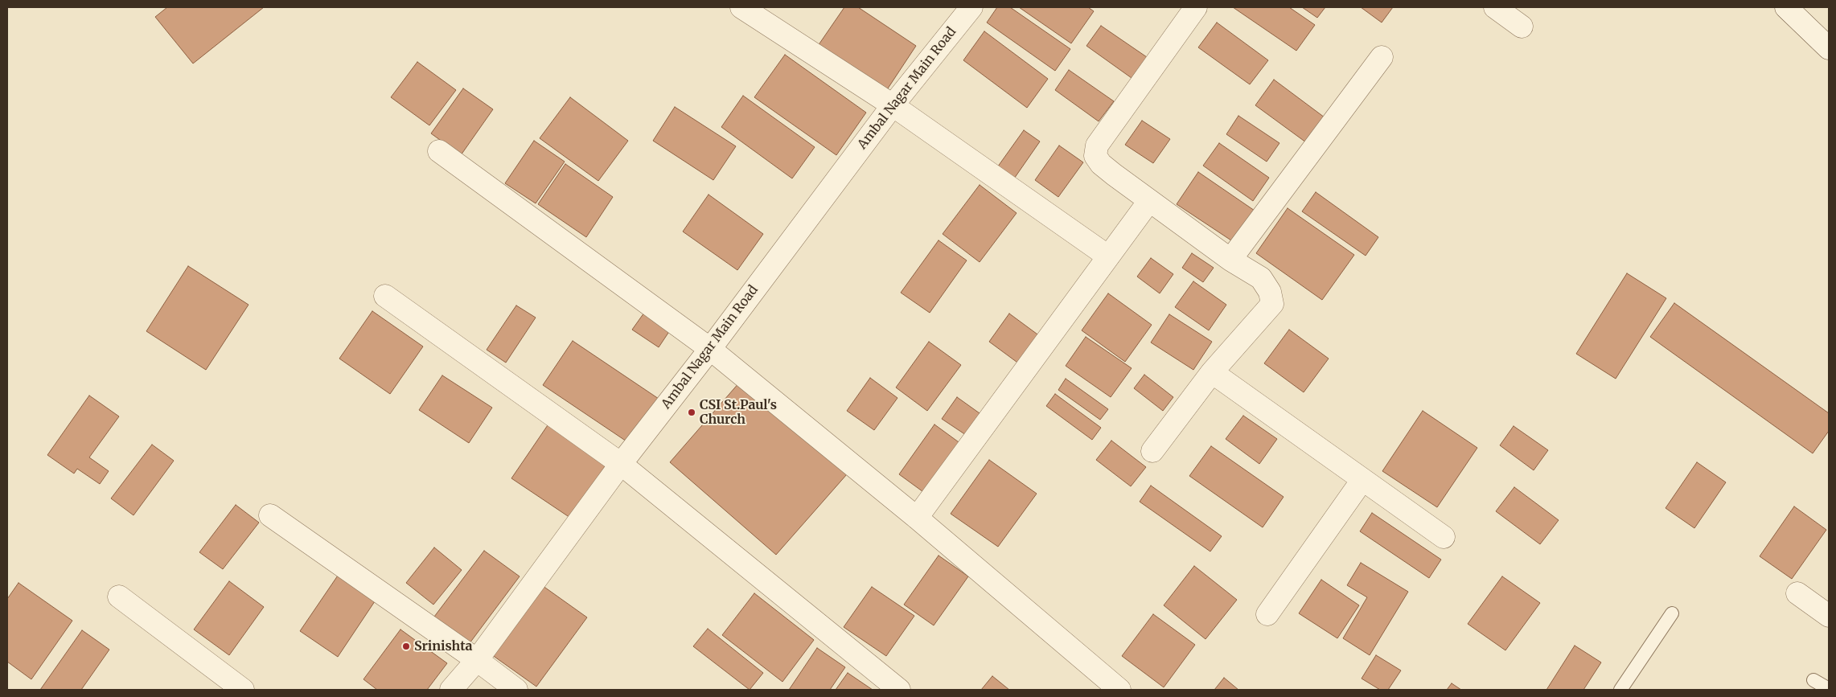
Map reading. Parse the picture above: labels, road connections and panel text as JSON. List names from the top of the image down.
{
  "streets": {
    "street": ["Ambal Nagar Main Road"]
  },
  "places": ["CSI St.Paul's Church", "Srinishta"]
}
